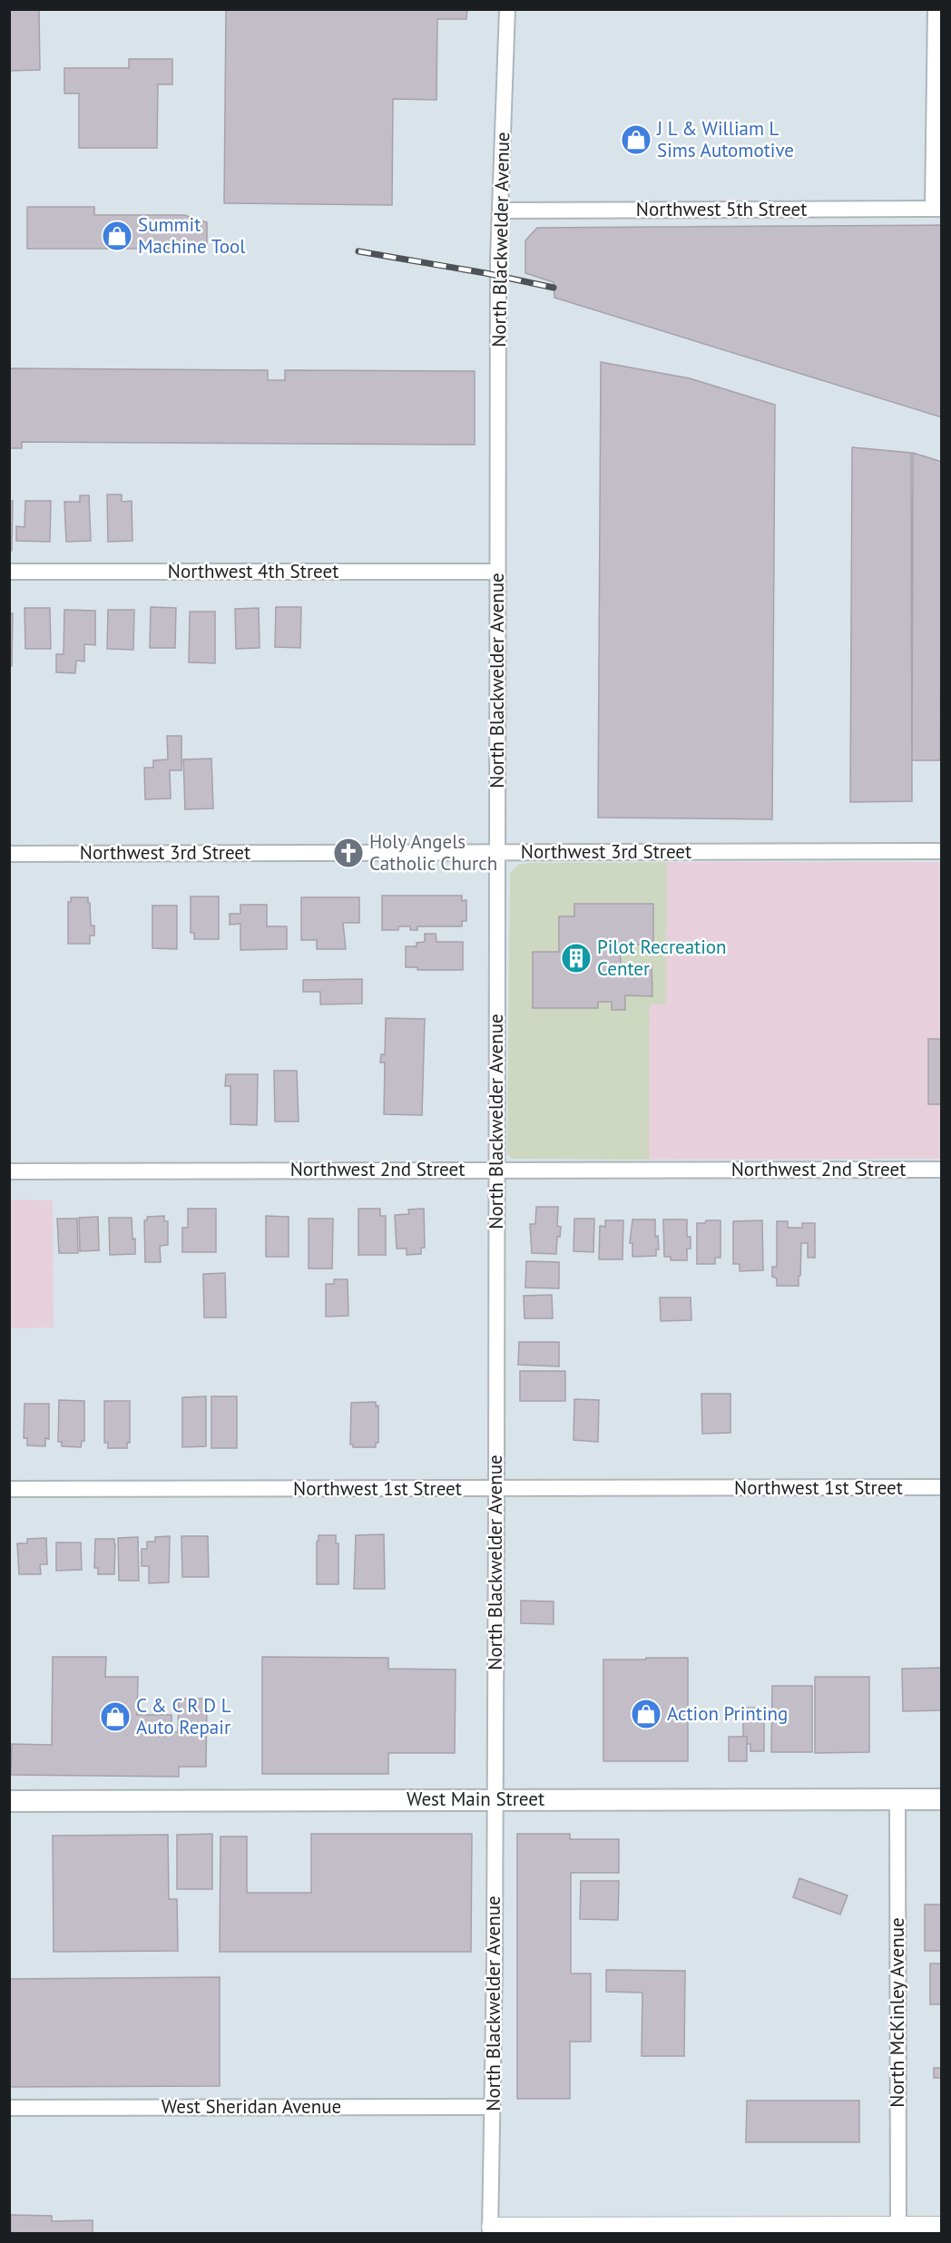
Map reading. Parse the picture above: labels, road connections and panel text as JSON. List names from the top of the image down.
{
  "streets": {
    "main road": ["West Main Street"],
    "street": [
      "Northwest 5th Street",
      "North Blackwelder Avenue",
      "Northwest 4th Street",
      "Northwest 3rd Street",
      "Northwest 2nd Street",
      "Northwest 1st Street",
      "North McKinley Avenue",
      "West Sheridan Avenue"
    ]
  },
  "crossings": [
    ["Northwest 5th Street", "North Blackwelder Avenue"],
    ["North Blackwelder Avenue", "Northwest 4th Street"],
    ["North Blackwelder Avenue", "Northwest 3rd Street"],
    ["North Blackwelder Avenue", "Northwest 2nd Street"],
    ["North Blackwelder Avenue", "Northwest 1st Street"],
    ["North Blackwelder Avenue", "West Main Street"],
    ["North Blackwelder Avenue", "West Sheridan Avenue"],
    ["West Main Street", "North McKinley Avenue"]
  ],
  "places": {
    "shop": [
      "J L & William L Sims Automotive",
      "Summit Machine Tool",
      "Action Printing",
      "C & C R D L Auto Repair"
    ],
    "church": ["Holy Angels Catholic Church"],
    "building": ["Pilot Recreation Center"]
  }
}
